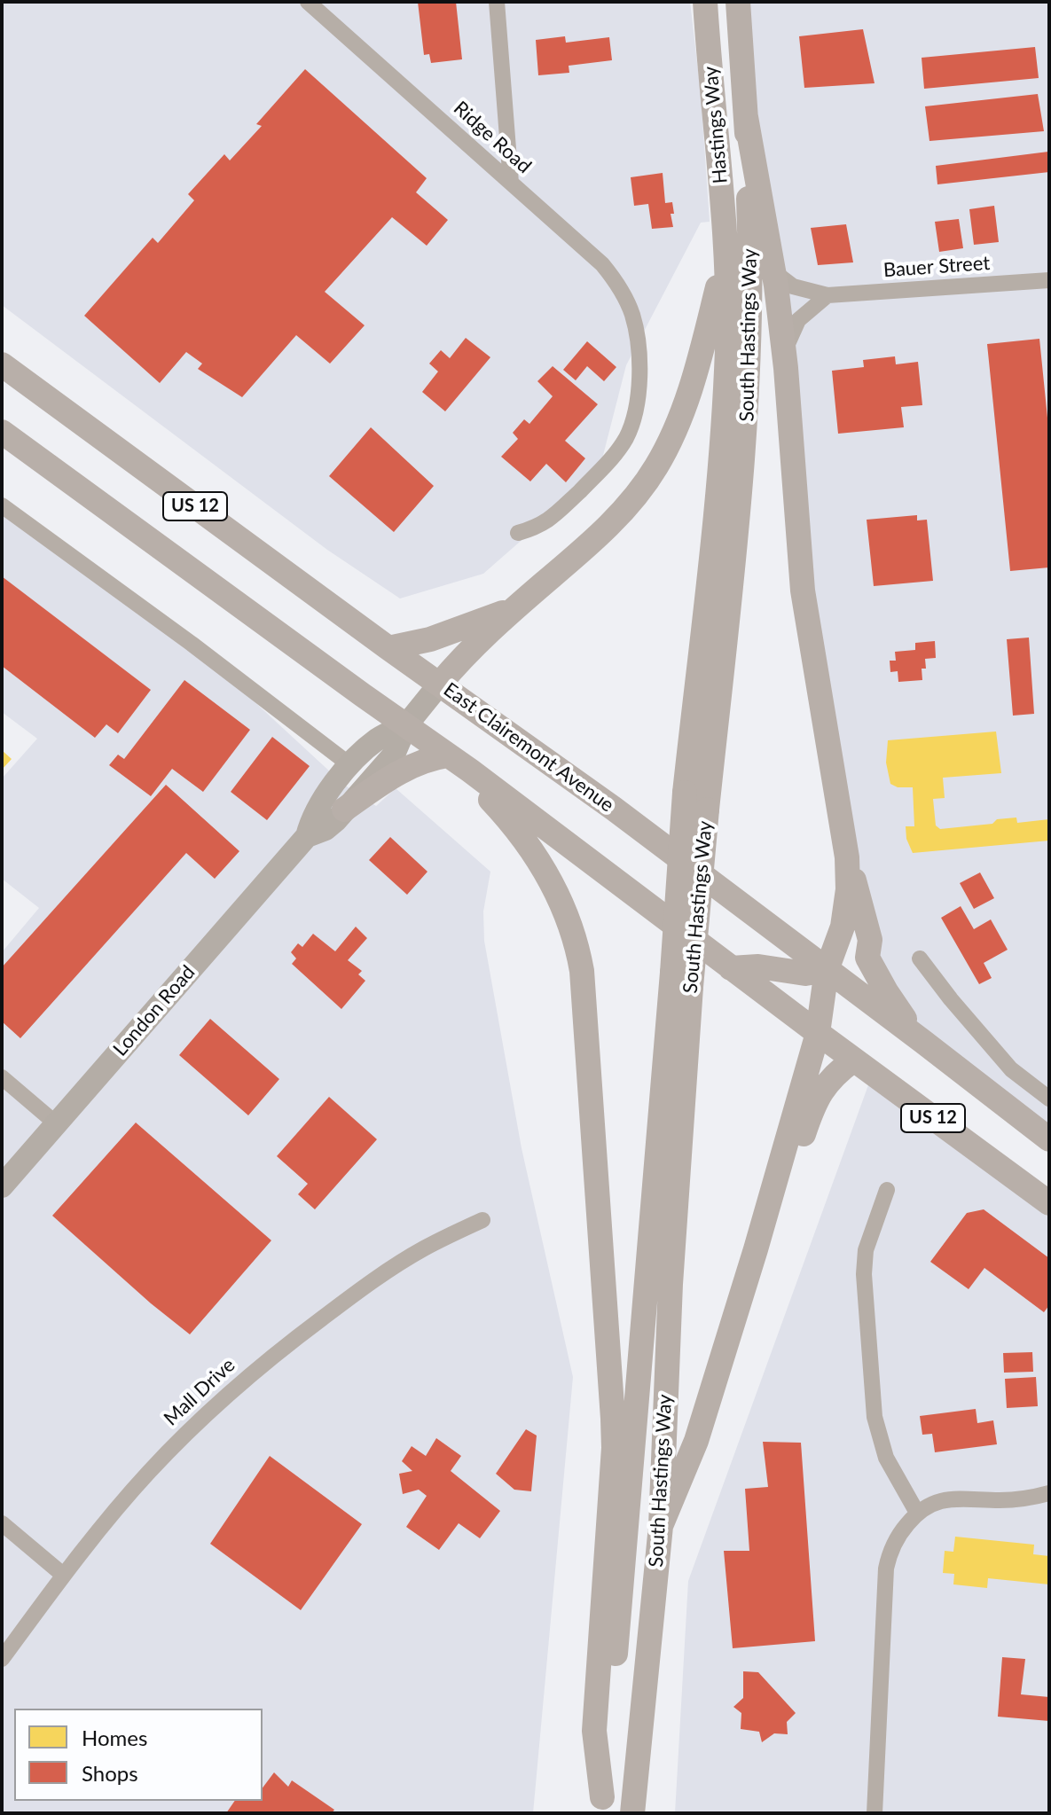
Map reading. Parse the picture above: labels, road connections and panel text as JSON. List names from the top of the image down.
{
  "streets": {
    "main road": [
      "Hastings Way",
      "South Hastings Way",
      "US 12",
      "East Clairemont Avenue"
    ],
    "street": [
      "Ridge Road",
      "Bauer Street",
      "London Road",
      "Mall Drive"
    ]
  },
  "crossings": [
    ["Hastings Way", "South Hastings Way"],
    ["US 12", "London Road"],
    ["East Clairemont Avenue", "London Road"]
  ],
  "legend": ["Homes", "Shops"]
}
